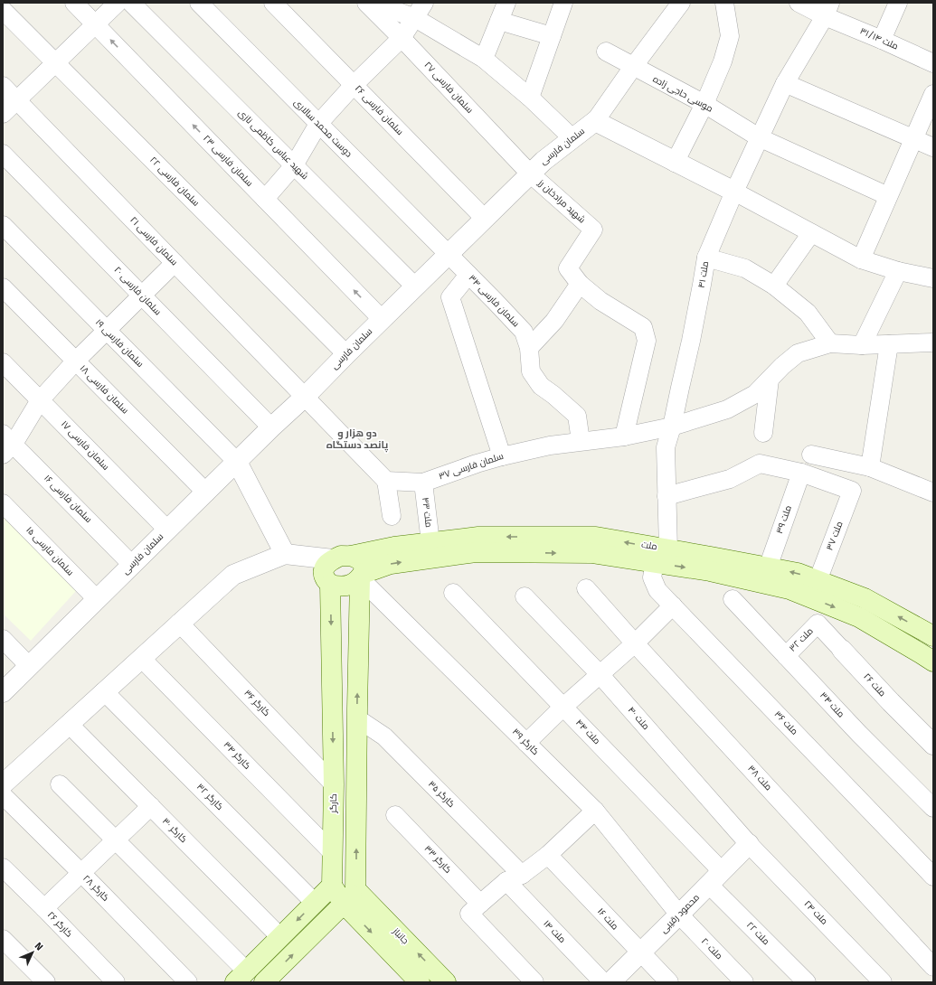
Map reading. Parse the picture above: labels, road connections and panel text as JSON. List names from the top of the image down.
{
  "streets": {
    "main road": ["ملت", "کارگر", "جانباز"],
    "street": [
      "ملت ۳۱/۱۴",
      "سلمان فارسی ۲۷",
      "موسی حاجی زاده",
      "سلمان فارسی ۲۶",
      "دوست محمد سالاری",
      "شهید عباس کاظمی نازی",
      "سلمان فارسی",
      "سلمان فارسی ۲۳",
      "سلمان فارسی ۲۲",
      "شهید مرادخان رز",
      "سلمان فارسی ۲۱",
      "ملت ۴۱",
      "سلمان فارسی ۲۰",
      "سلمان فارسی ۳۴",
      "سلمان فارسی ۱۹",
      "سلمان فارسی ۱۸",
      "سلمان فارسی ۱۷",
      "سلمان فارسی ۳۷",
      "سلمان فارسی ۱۶",
      "ملت ۴۳",
      "ملت ۳۹",
      "ملت ۳۷",
      "سلمان فارسی ۱۵",
      "ملت ۳۲",
      "ملت ۲۶",
      "کارگر ۳۶",
      "ملت ۳۴",
      "ملت ۴۰",
      "ملت ۳۶",
      "ملت ۴۴",
      "کارگر ۳۹",
      "کارگر ۳۴",
      "ملت ۳۸",
      "کارگر ۳۵",
      "کارگر ۳۲",
      "کارگر ۳۰",
      "کارگر ۳۳",
      "کارگر ۲۸",
      "ملت ۲۴",
      "محمود رقیبی",
      "ملت ۱۶",
      "کارگر ۲۶",
      "ملت ۱۴",
      "ملت ۲۲",
      "ملت ۲۰"
    ]
  },
  "crossings": [
    ["ملت ۳۱/۱۴", "ملت ۴۱"],
    ["سلمان فارسی ۲۷", "سلمان فارسی"],
    ["سلمان فارسی ۲۷", "شهید مرادخان رز"],
    ["موسی حاجی زاده", "ملت ۴۱"],
    ["سلمان فارسی ۲۶", "سلمان فارسی"],
    ["دوست محمد سالاری", "سلمان فارسی"],
    ["دوست محمد سالاری", "سلمان فارسی ۳۴"],
    ["شهید عباس کاظمی نازی", "سلمان فارسی"],
    ["سلمان فارسی", "سلمان فارسی ۲۳"],
    ["سلمان فارسی", "سلمان فارسی ۲۲"],
    ["سلمان فارسی", "شهید مرادخان رز"],
    ["سلمان فارسی", "سلمان فارسی ۲۱"],
    ["سلمان فارسی", "سلمان فارسی ۲۰"],
    ["سلمان فارسی", "سلمان فارسی ۳۴"],
    ["سلمان فارسی", "سلمان فارسی ۱۹"],
    ["سلمان فارسی", "سلمان فارسی ۱۸"],
    ["سلمان فارسی", "سلمان فارسی ۱۷"],
    ["سلمان فارسی", "سلمان فارسی ۱۶"],
    ["سلمان فارسی", "سلمان فارسی ۱۵"],
    ["ملت ۴۱", "سلمان فارسی ۳۷"],
    ["ملت ۴۱", "ملت"],
    ["سلمان فارسی ۳۴", "سلمان فارسی ۳۷"],
    ["سلمان فارسی ۳۷", "ملت ۴۳"],
    ["ملت ۴۳", "ملت"],
    ["ملت ۳۹", "ملت ۳۷"],
    ["ملت ۳۹", "ملت"],
    ["ملت ۳۷", "ملت"],
    ["ملت", "ملت ۳۶"],
    ["ملت", "کارگر ۳۹"],
    ["ملت", "کارگر"],
    ["ملت ۳۲", "ملت ۲۶"],
    ["ملت ۳۲", "ملت ۳۴"],
    ["کارگر ۳۶", "کارگر"],
    ["ملت ۴۰", "ملت ۲۴"],
    ["ملت ۴۰", "محمود رقیبی"],
    ["ملت ۴۴", "محمود رقیبی"],
    ["ملت ۴۴", "ملت ۲۲"],
    ["کارگر ۳۹", "کارگر"],
    ["کارگر ۳۹", "محمود رقیبی"],
    ["کارگر ۳۹", "ملت ۲۰"],
    ["کارگر ۳۴", "کارگر"],
    ["کارگر ۳۵", "ملت ۱۴"],
    ["ملت ۲۴", "محمود رقیبی"],
    ["محمود رقیبی", "ملت ۱۶"],
    ["محمود رقیبی", "ملت ۲۲"],
    ["محمود رقیبی", "ملت ۲۰"]
  ],
  "one_way": ["سلمان فارسی ۲۳"],
  "districts": ["دو هزار و پانصد دستگاه"],
  "north": "top right"
}
